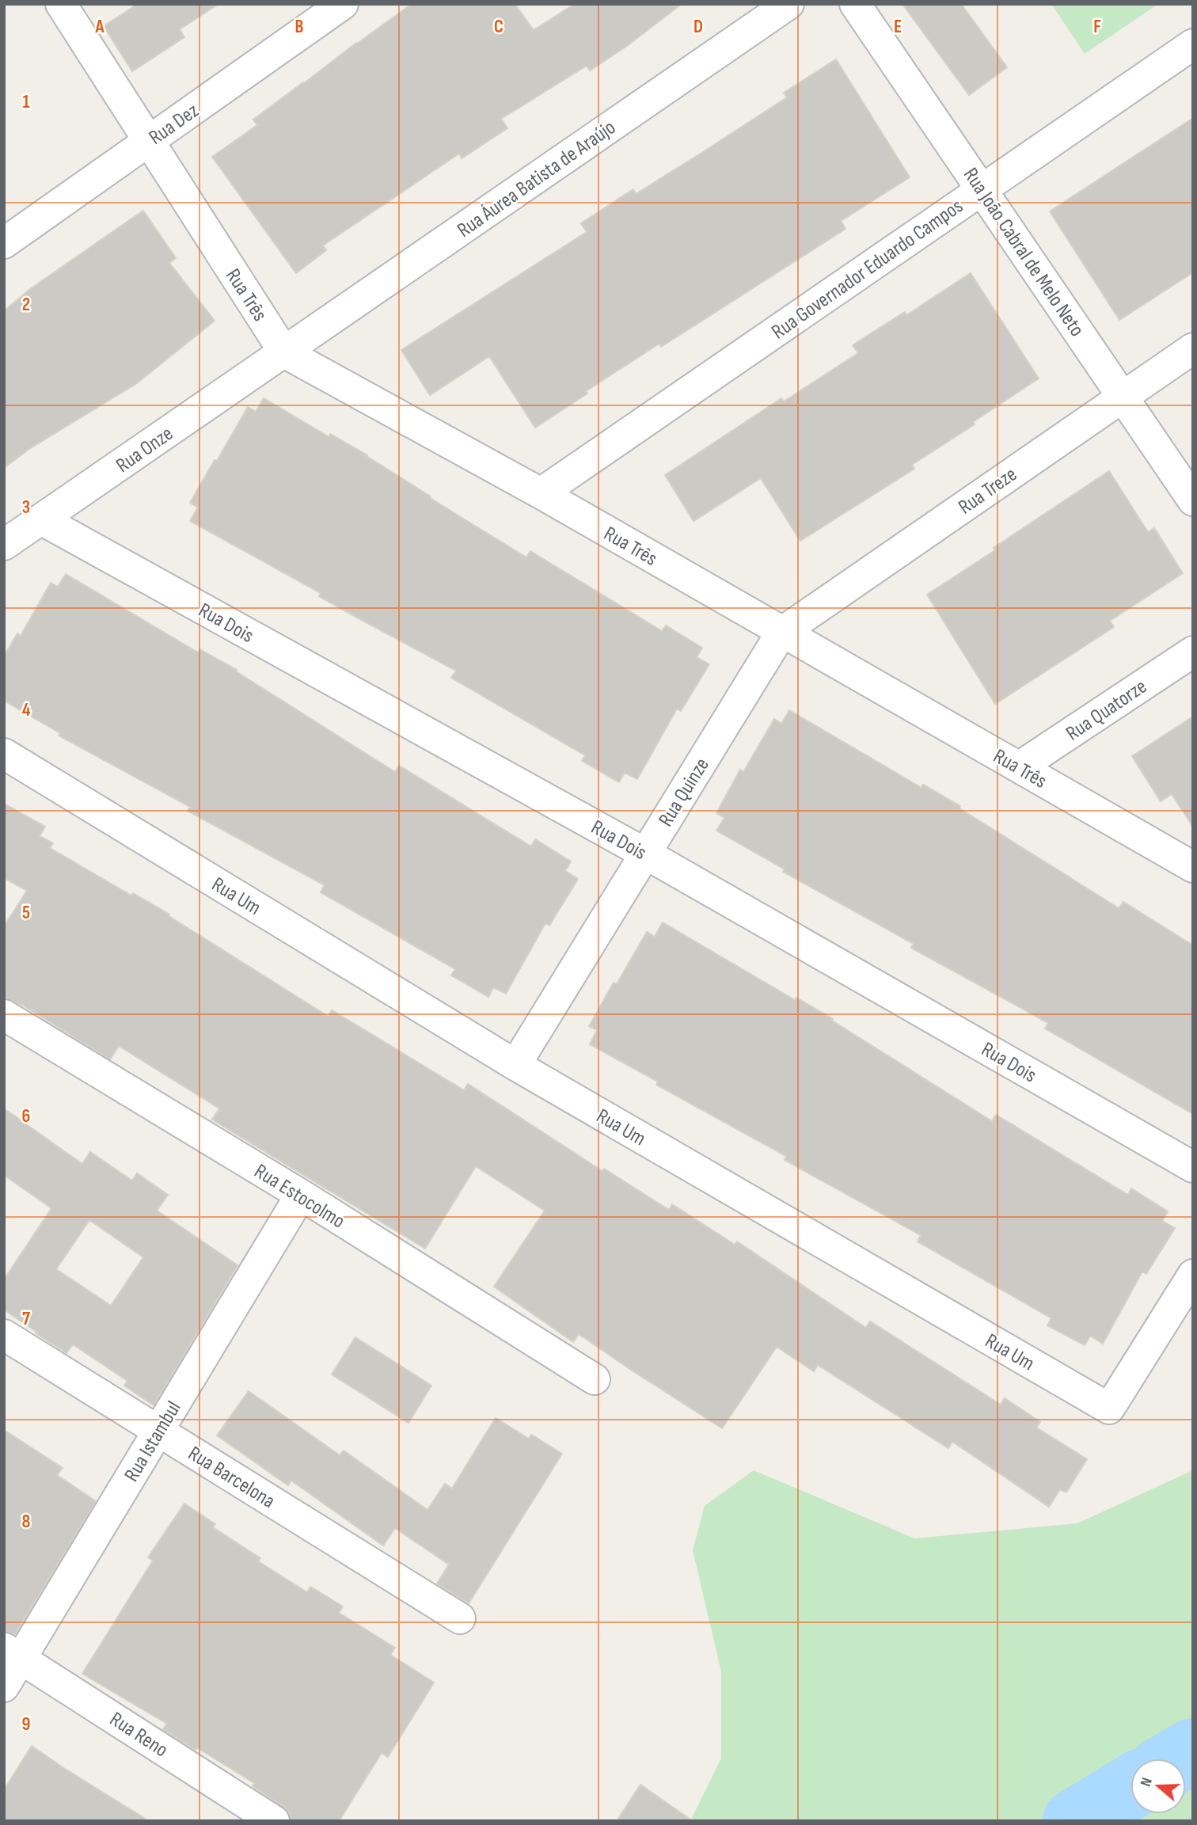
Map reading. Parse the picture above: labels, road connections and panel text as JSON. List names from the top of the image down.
{
  "streets": {
    "street": [
      "Rua Dez",
      "Rua Áurea Batista de Araújo",
      "Rua João Cabral de Melo Neto",
      "Rua Governador Eduardo Campos",
      "Rua Três",
      "Rua Onze",
      "Rua Treze",
      "Rua Dois",
      "Rua Quatorze",
      "Rua Quinze",
      "Rua Um",
      "Rua Estocolmo",
      "Rua Istambul",
      "Rua Barcelona",
      "Rua Reno"
    ]
  },
  "crossings": [
    ["Rua Dez", "Rua Três"],
    ["Rua Áurea Batista de Araújo", "Rua Três"],
    ["Rua Áurea Batista de Araújo", "Rua Onze"],
    ["Rua João Cabral de Melo Neto", "Rua Governador Eduardo Campos"],
    ["Rua João Cabral de Melo Neto", "Rua Treze"],
    ["Rua Governador Eduardo Campos", "Rua Três"],
    ["Rua Três", "Rua Onze"],
    ["Rua Três", "Rua Treze"],
    ["Rua Três", "Rua Quatorze"],
    ["Rua Três", "Rua Quinze"],
    ["Rua Onze", "Rua Dois"],
    ["Rua Treze", "Rua Quinze"],
    ["Rua Dois", "Rua Quinze"],
    ["Rua Quinze", "Rua Um"],
    ["Rua Estocolmo", "Rua Istambul"],
    ["Rua Istambul", "Rua Barcelona"],
    ["Rua Istambul", "Rua Reno"]
  ],
  "north": "left",
  "grid": {
    "columns": [
      "A",
      "B",
      "C",
      "D",
      "E",
      "F"
    ],
    "rows": [
      "1",
      "2",
      "3",
      "4",
      "5",
      "6",
      "7",
      "8",
      "9"
    ]
  }
}
